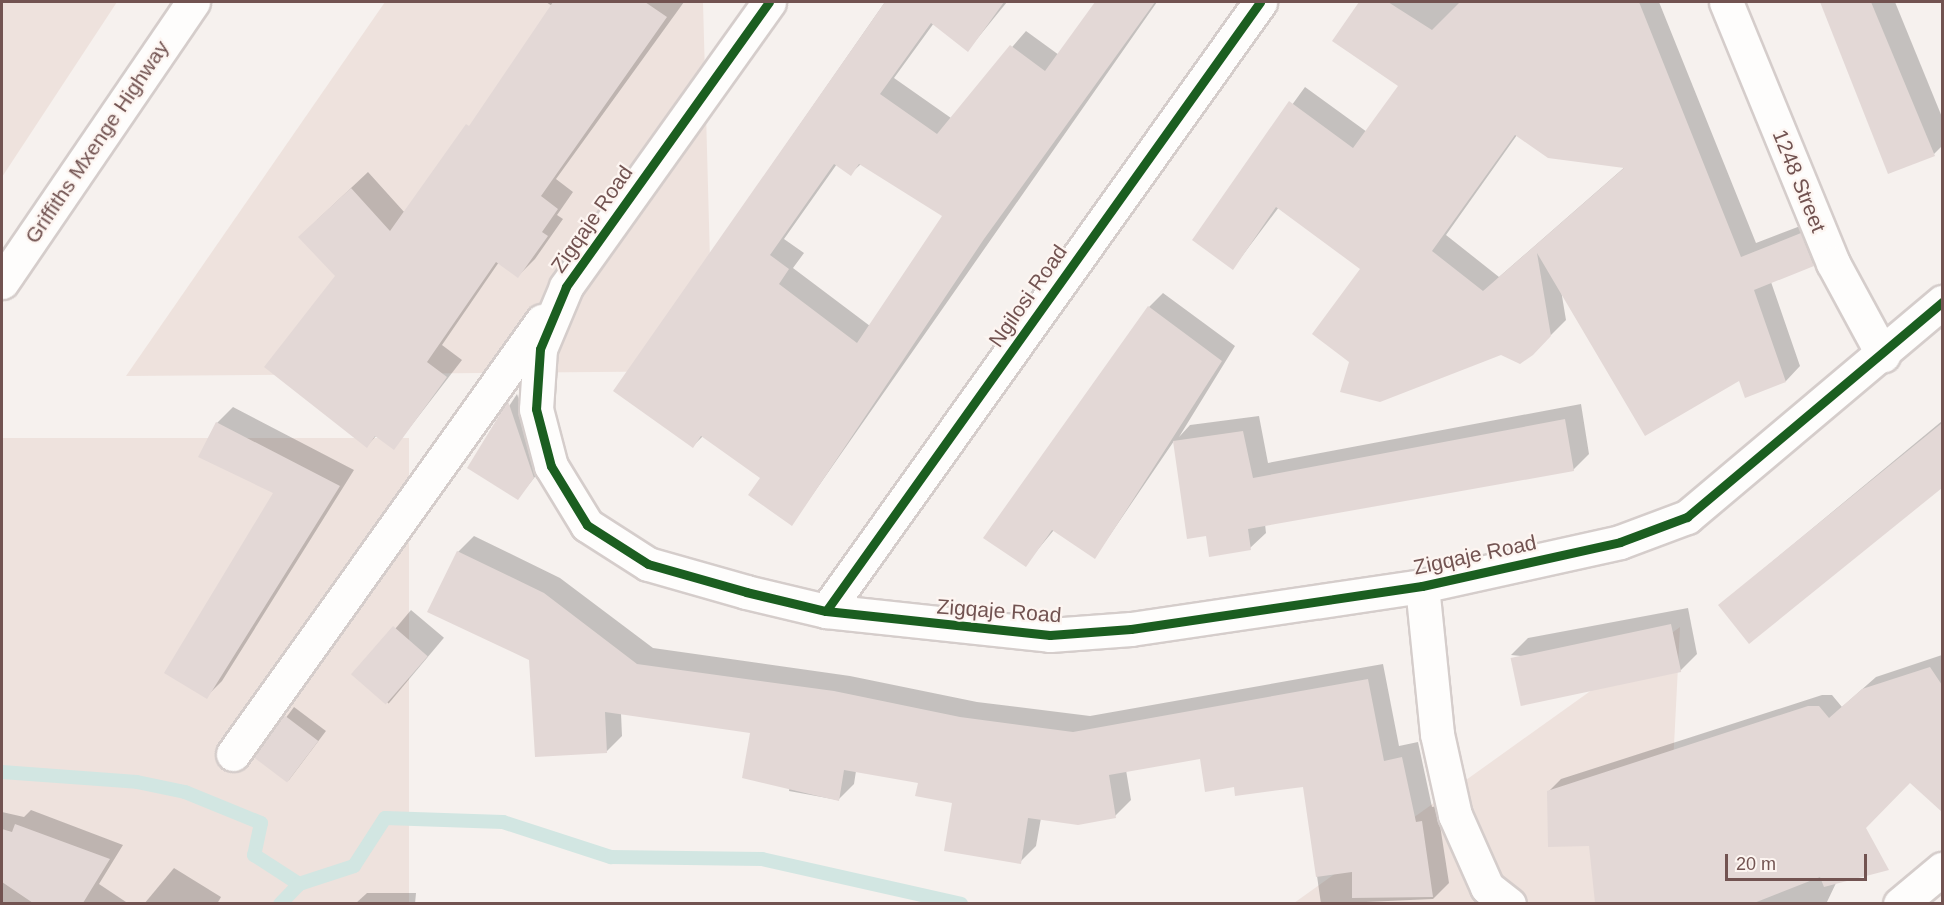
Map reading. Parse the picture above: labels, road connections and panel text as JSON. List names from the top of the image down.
{
  "streets": {
    "street": [
      "Griffiths Mxenge Highway",
      "1248 Street",
      "Zigqaje Road",
      "Ngilosi Road"
    ]
  },
  "crossings": [
    ["1248 Street", "Zigqaje Road"],
    ["Zigqaje Road", "Ngilosi Road"]
  ],
  "scale_bar": "20 m"
}
